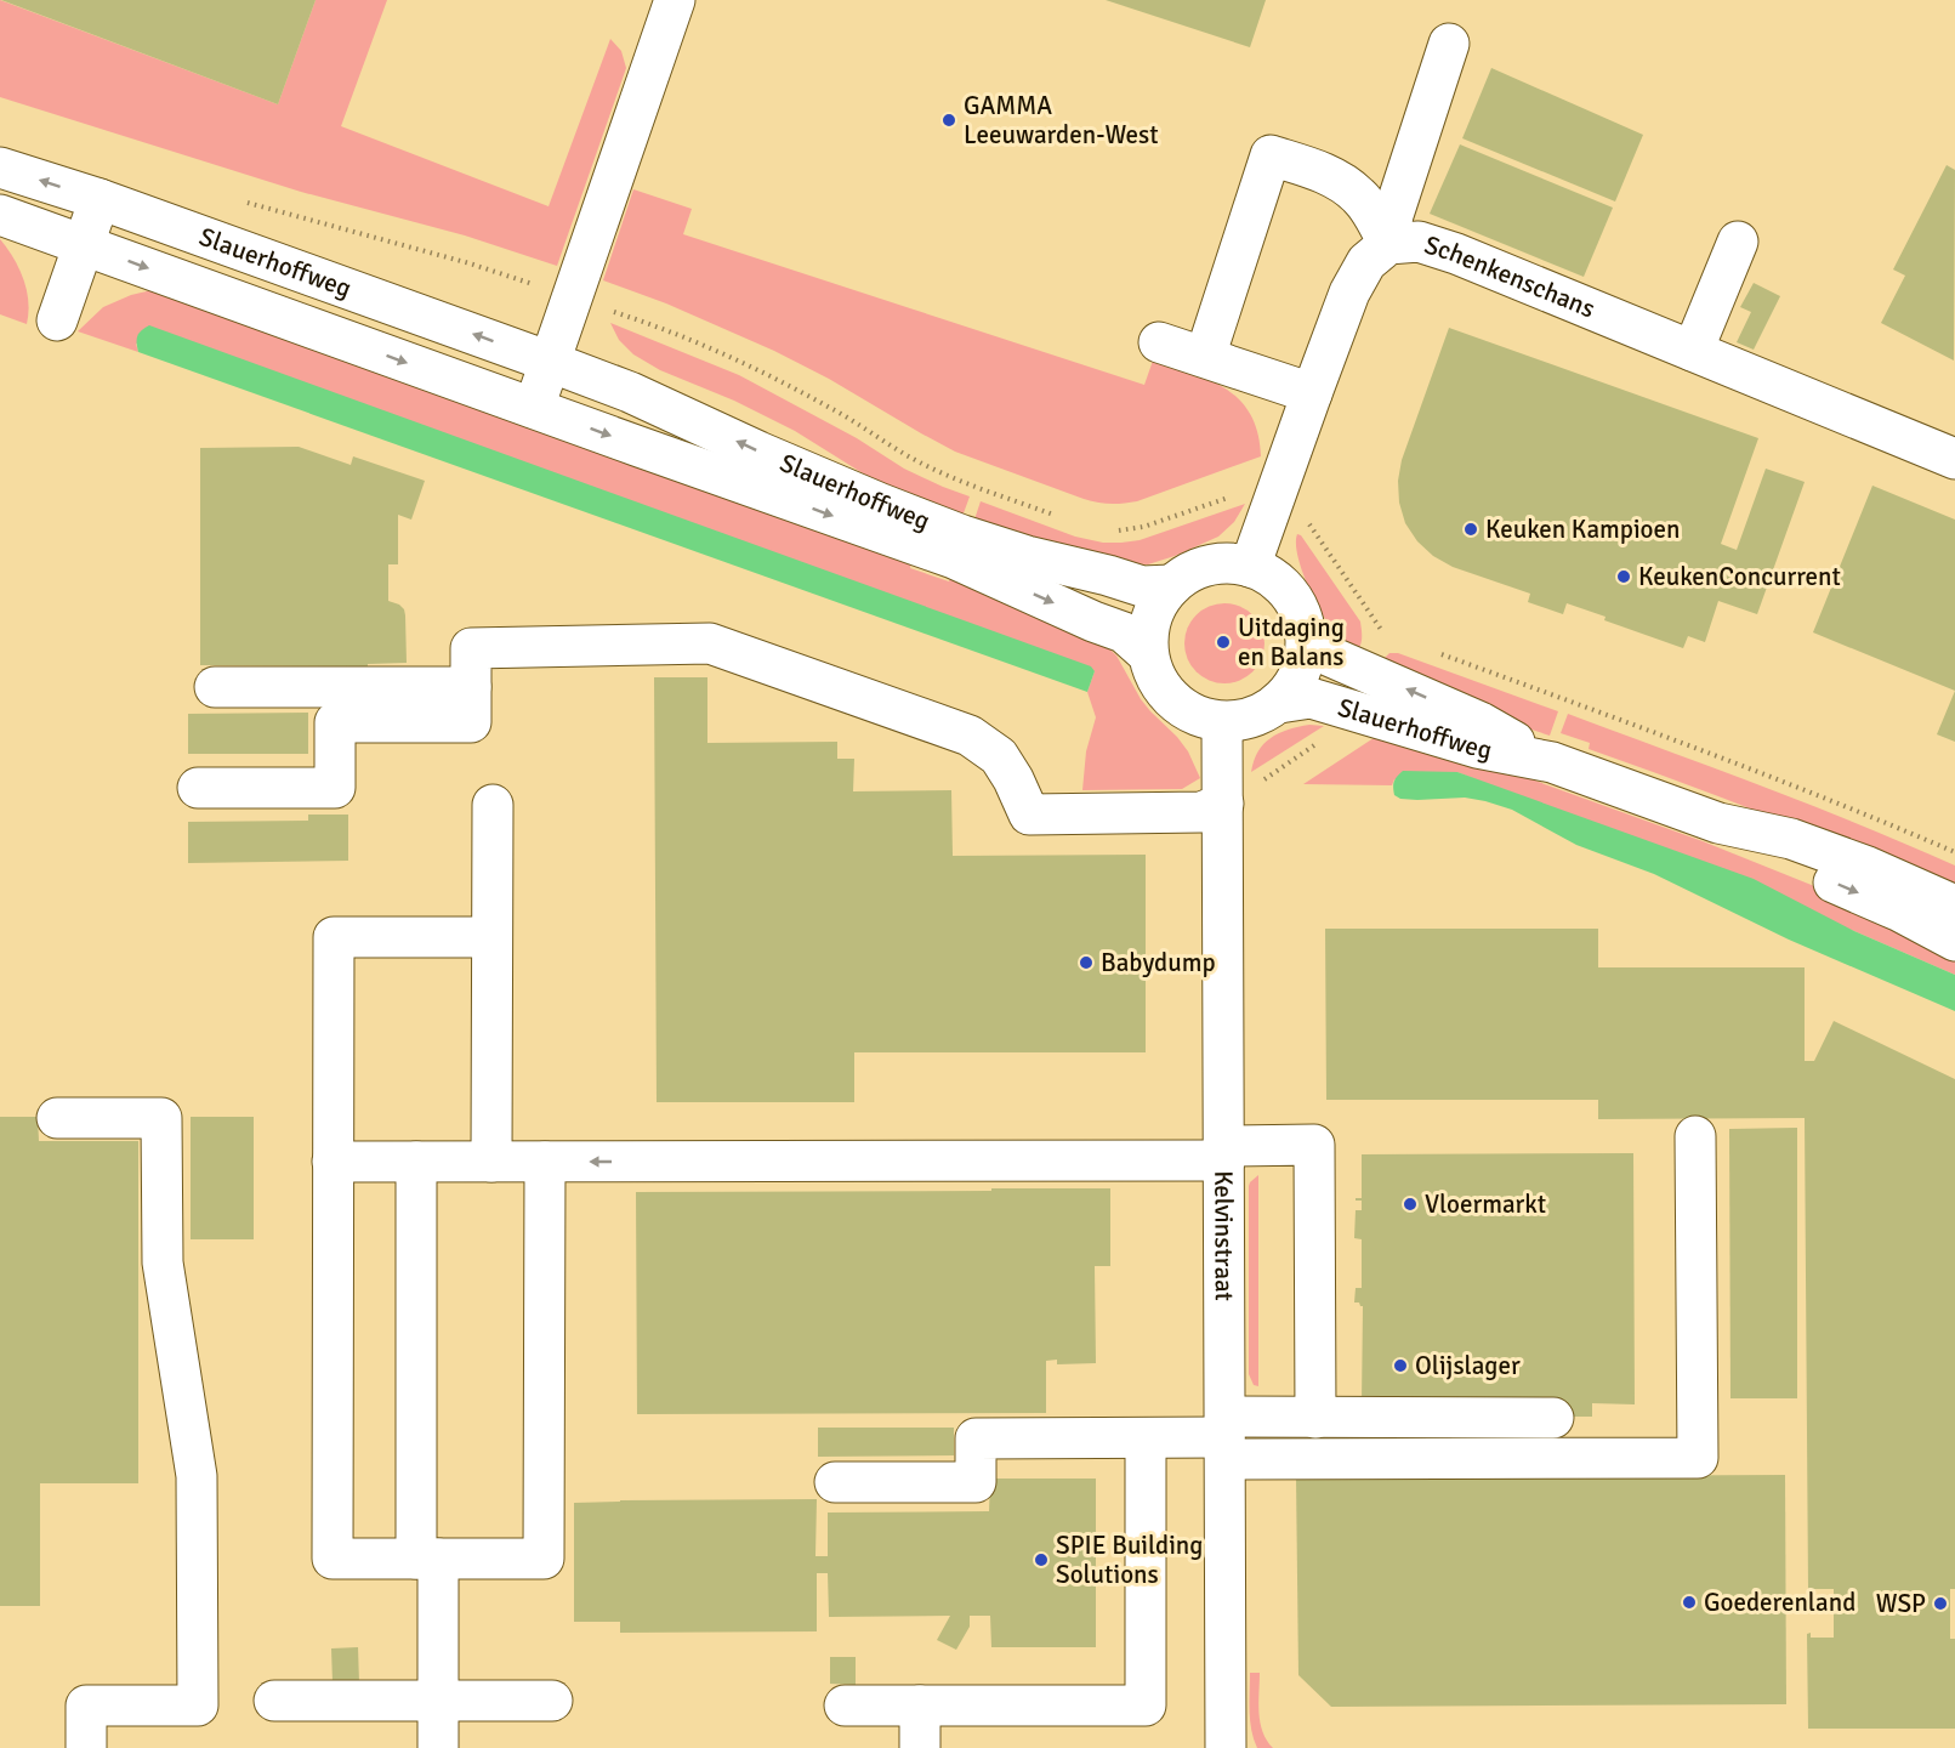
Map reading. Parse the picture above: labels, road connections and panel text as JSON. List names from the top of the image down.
{
  "streets": {
    "main road": ["Slauerhoffweg", "Schenkenschans", "Kelvinstraat"]
  },
  "crossings": [
    ["Slauerhoffweg", "Schenkenschans"],
    ["Slauerhoffweg", "Kelvinstraat"],
    ["Schenkenschans", "Kelvinstraat"]
  ],
  "places": [
    "GAMMA Leeuwarden-West",
    "Keuken Kampioen",
    "KeukenConcurrent",
    "Uitdaging en Balans",
    "Babydump",
    "Vloermarkt",
    "Olijslager",
    "SPIE Building Solutions",
    "Goederenland",
    "WSP"
  ]
}
